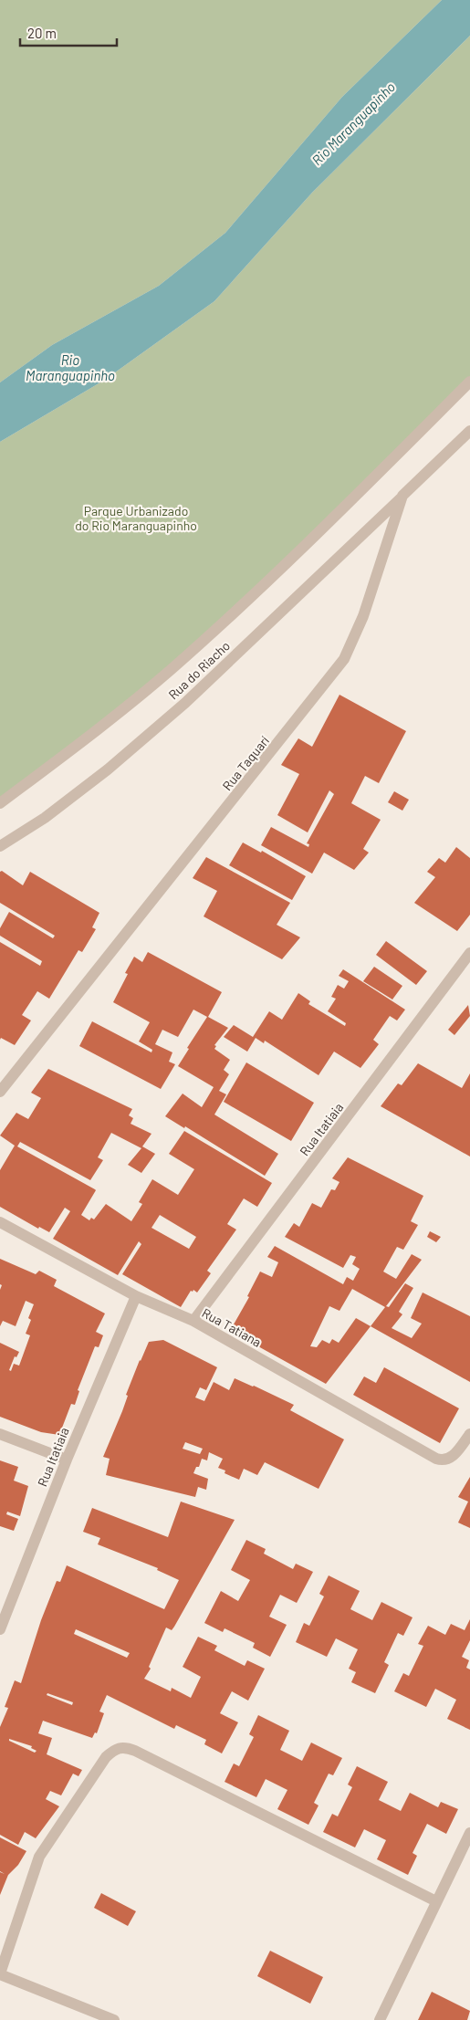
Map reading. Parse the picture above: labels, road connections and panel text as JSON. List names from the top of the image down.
{
  "streets": {
    "street": [
      "Rua do Riacho",
      "Rua Taquarí",
      "Rua Itatiaia",
      "Rua Tatiana"
    ]
  },
  "crossings": [
    ["Rua do Riacho", "Rua Taquarí"],
    ["Rua Itatiaia", "Rua Tatiana"]
  ],
  "water": ["Rio Maranguapinho"],
  "parks": ["Parque Urbanizado do Rio Maranguapinho"],
  "scale_bar": "20 m"
}
